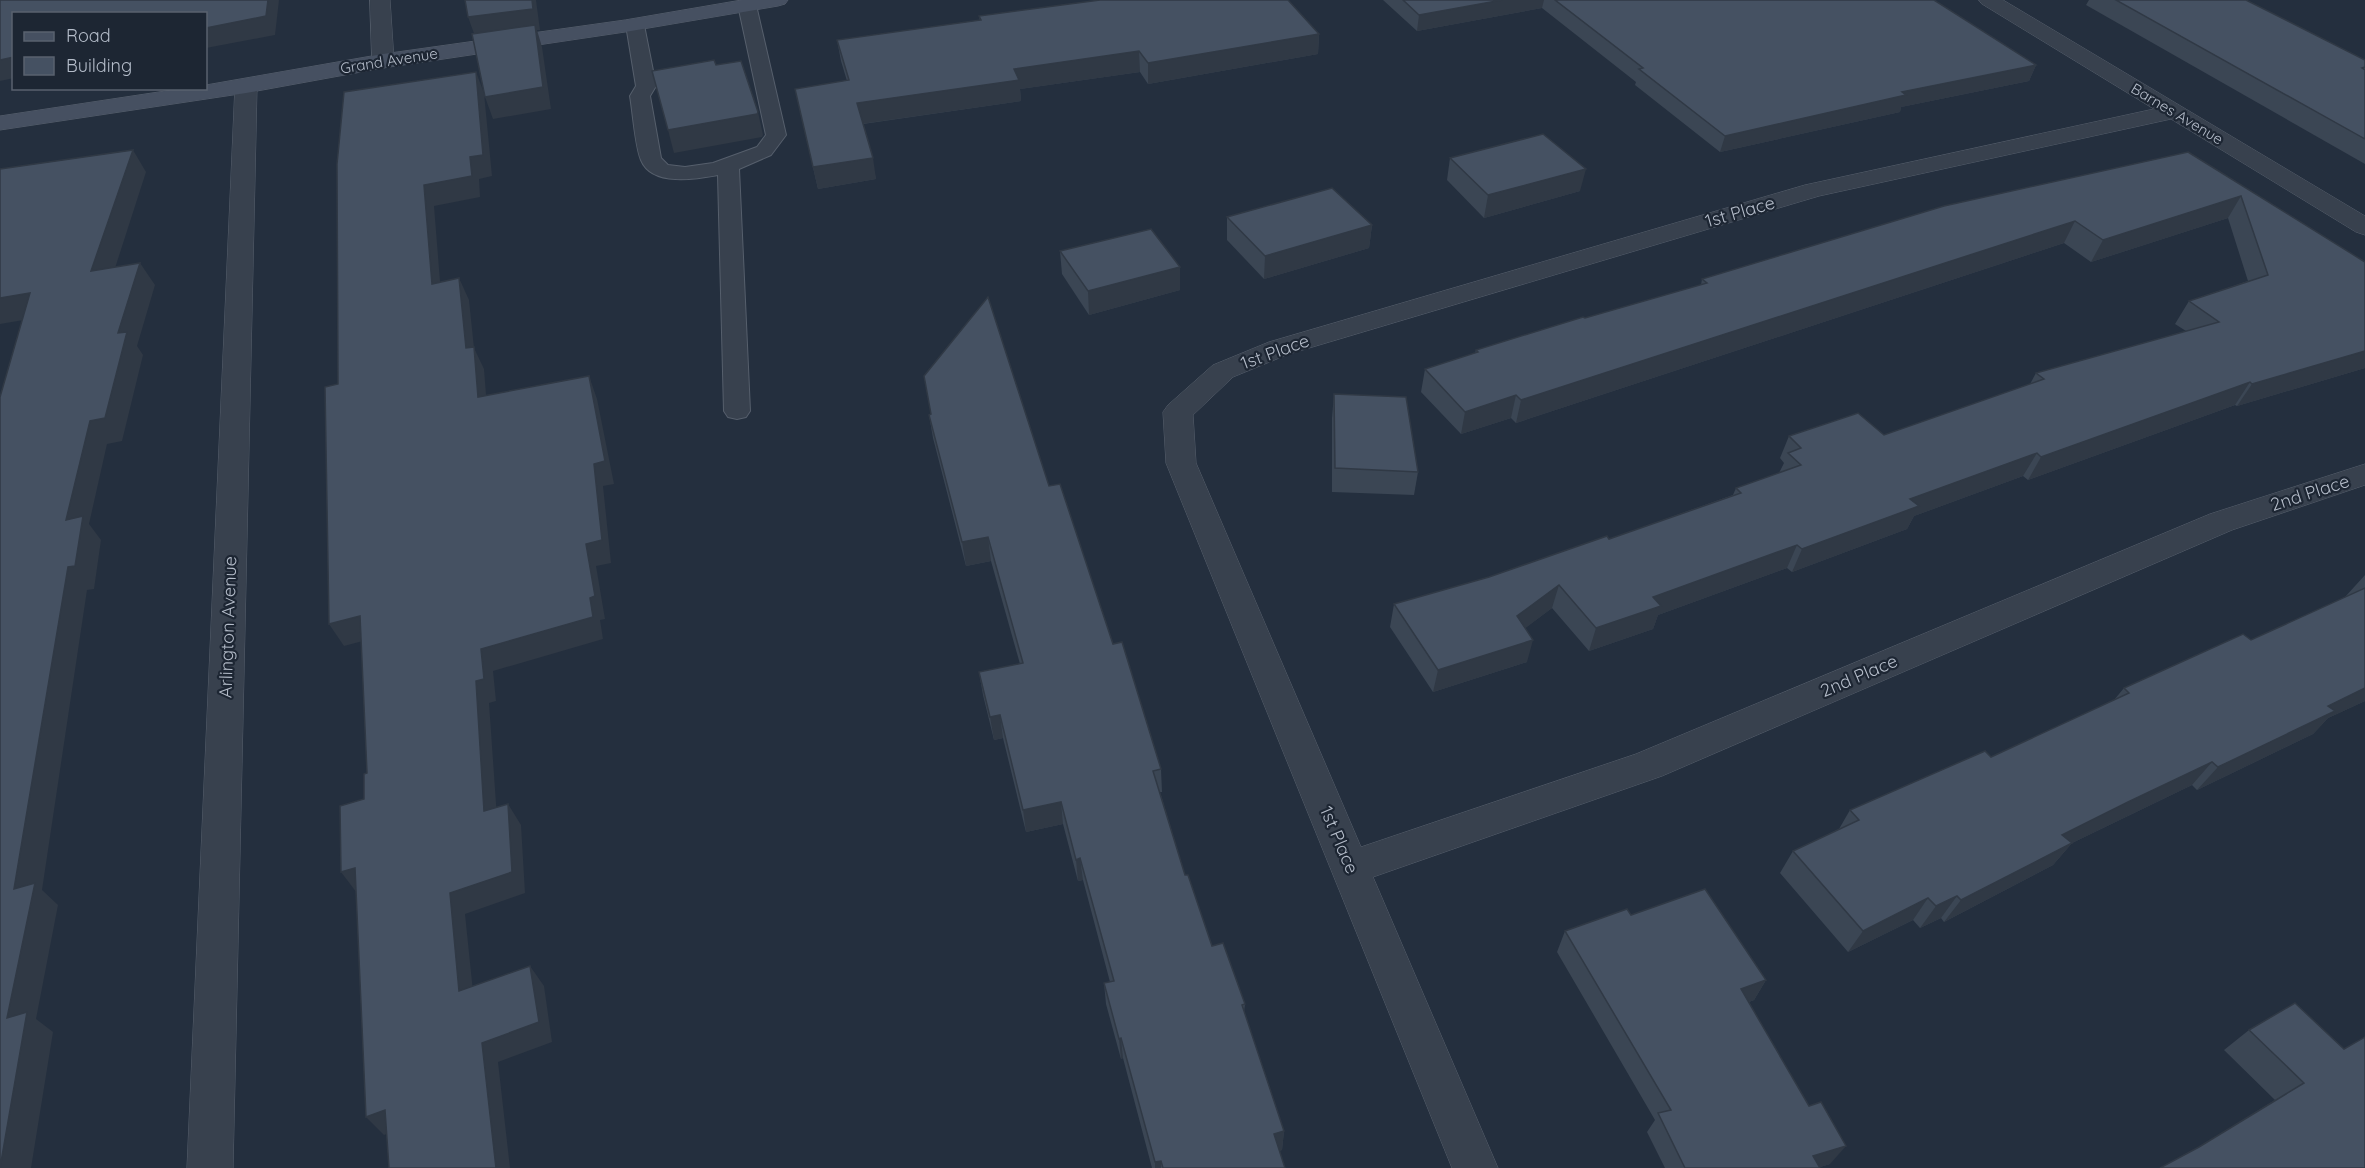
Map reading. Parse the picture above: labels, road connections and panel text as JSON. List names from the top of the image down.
{
  "streets": {
    "street": [
      "Grand Avenue",
      "Barnes Avenue",
      "1st Place",
      "2nd Place",
      "Arlington Avenue"
    ]
  },
  "crossings": [
    ["Grand Avenue", "Arlington Avenue"],
    ["Barnes Avenue", "1st Place"],
    ["1st Place", "2nd Place"]
  ],
  "legend": ["Road", "Building"]
}
